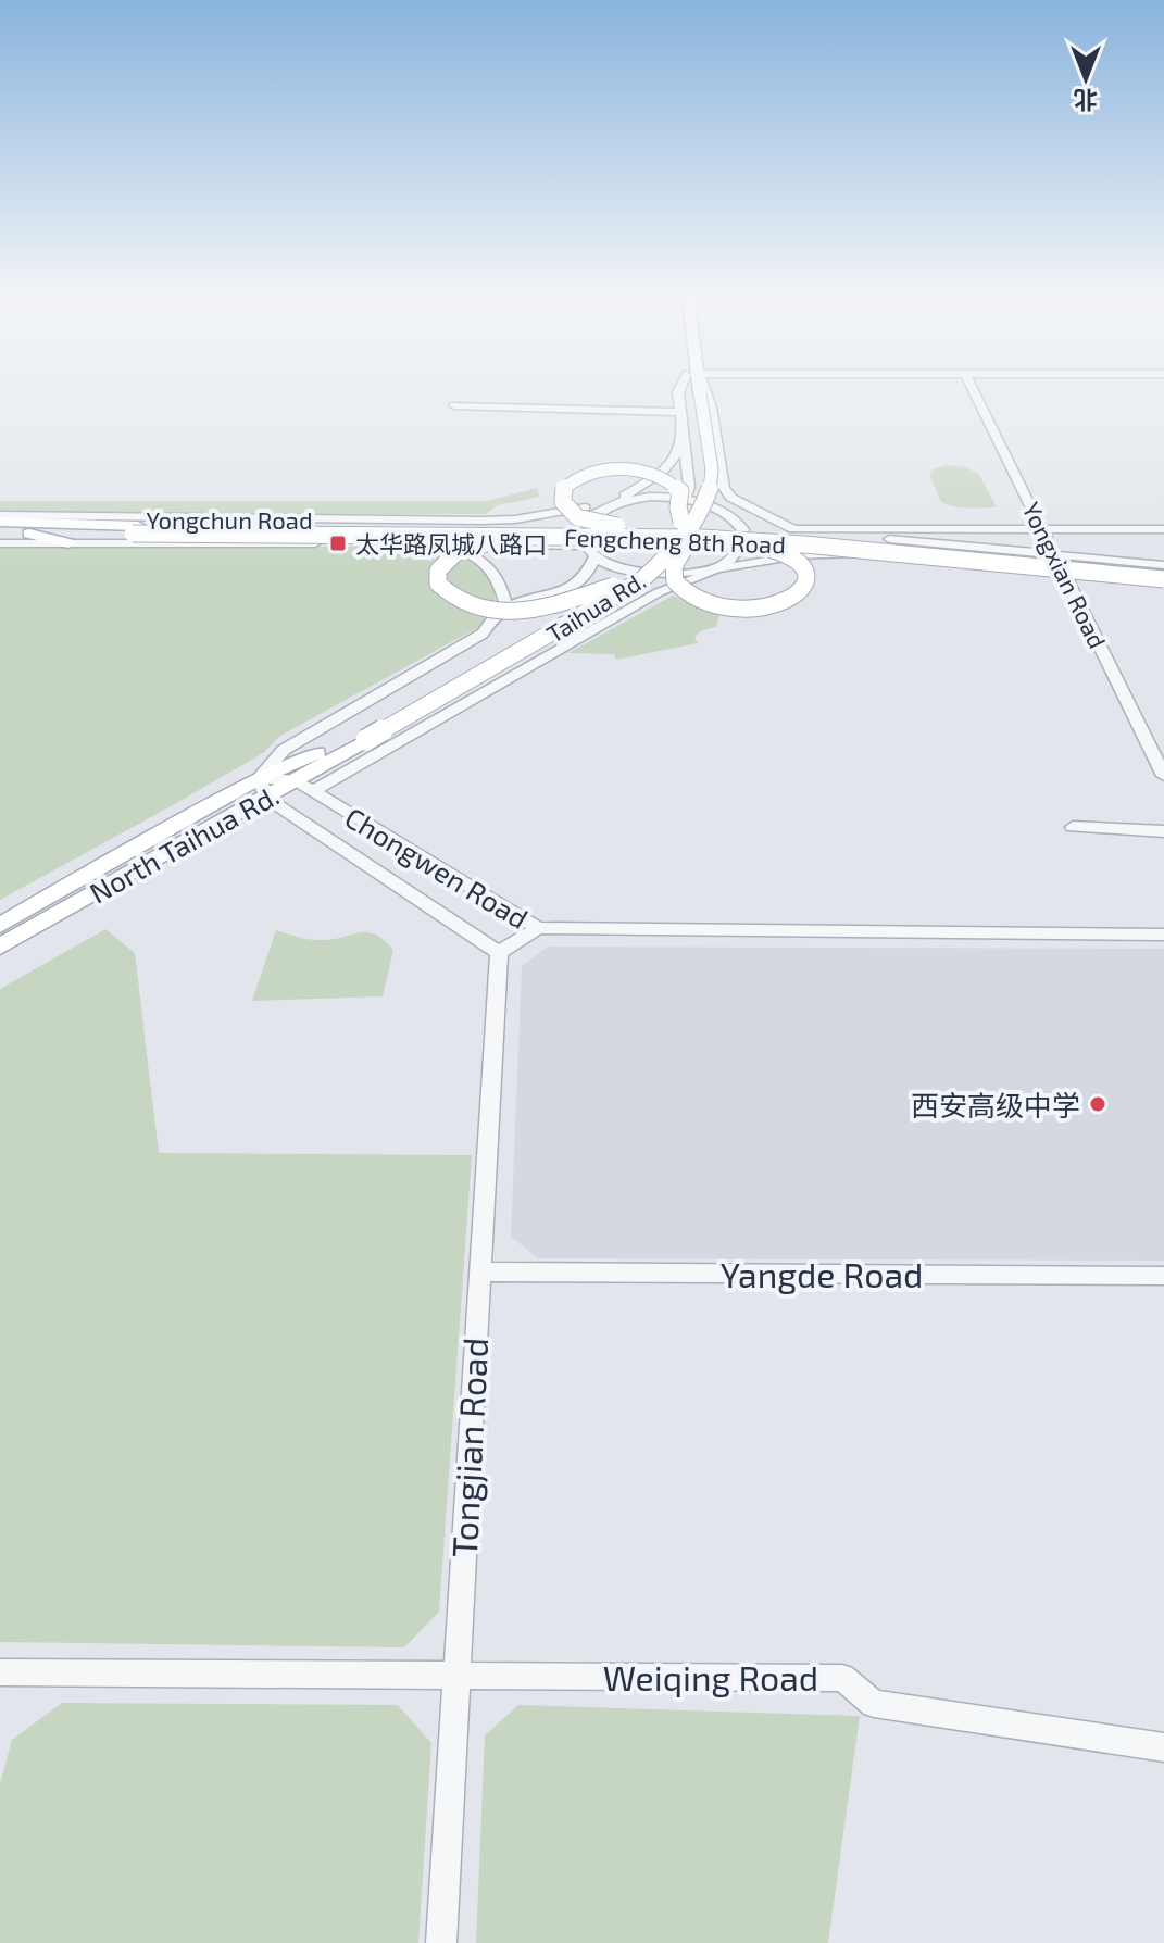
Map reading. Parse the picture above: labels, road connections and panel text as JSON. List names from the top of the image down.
{
  "streets": {
    "main road": [
      "Yongchun Road",
      "Fengcheng 8th Road",
      "Taihua Rd.",
      "North Taihua Rd."
    ],
    "street": [
      "Yongxian Road",
      "Chongwen Road",
      "Yangde Road",
      "Tongjian Road",
      "Weiqing Road"
    ]
  },
  "crossings": [
    ["Yongchun Road", "Fengcheng 8th Road"],
    ["Fengcheng 8th Road", "Yongxian Road"],
    ["Taihua Rd.", "North Taihua Rd."],
    ["North Taihua Rd.", "Chongwen Road"],
    ["Chongwen Road", "Tongjian Road"],
    ["Yangde Road", "Tongjian Road"],
    ["Tongjian Road", "Weiqing Road"]
  ],
  "places": {
    "transit": ["太华路凤城八路口"],
    "other": ["西安高级中学"]
  },
  "north": "bottom"
}
